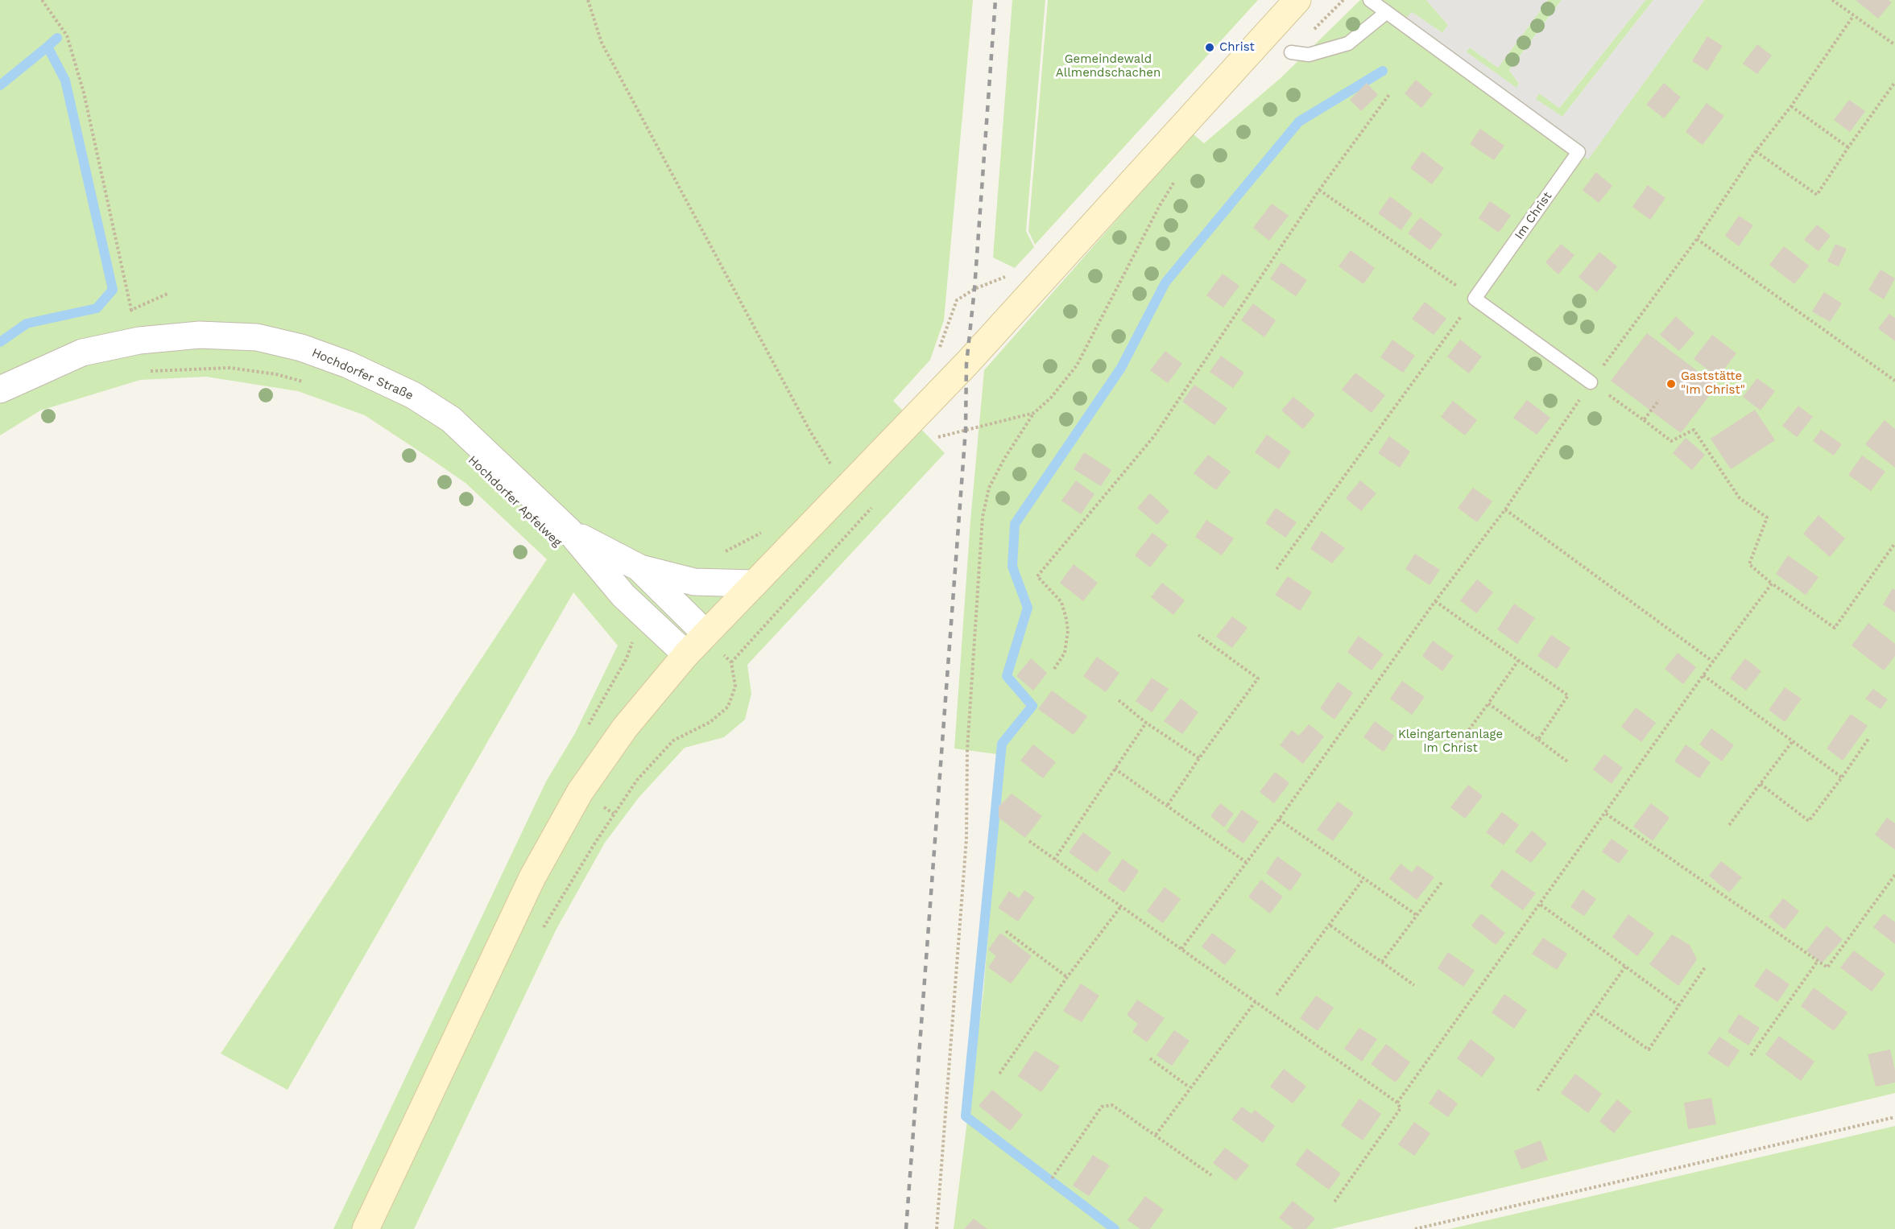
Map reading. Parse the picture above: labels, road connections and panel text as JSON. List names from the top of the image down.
{
  "streets": {
    "street": ["Hochdorfer Straße"],
    "lane": ["Im Christ"]
  },
  "parks": ["Gemeindewald Allmendschachen", "Kleingartenanlage Im Christ"],
  "places": ["Christ", "Gaststätte \"Im Christ\""]
}
